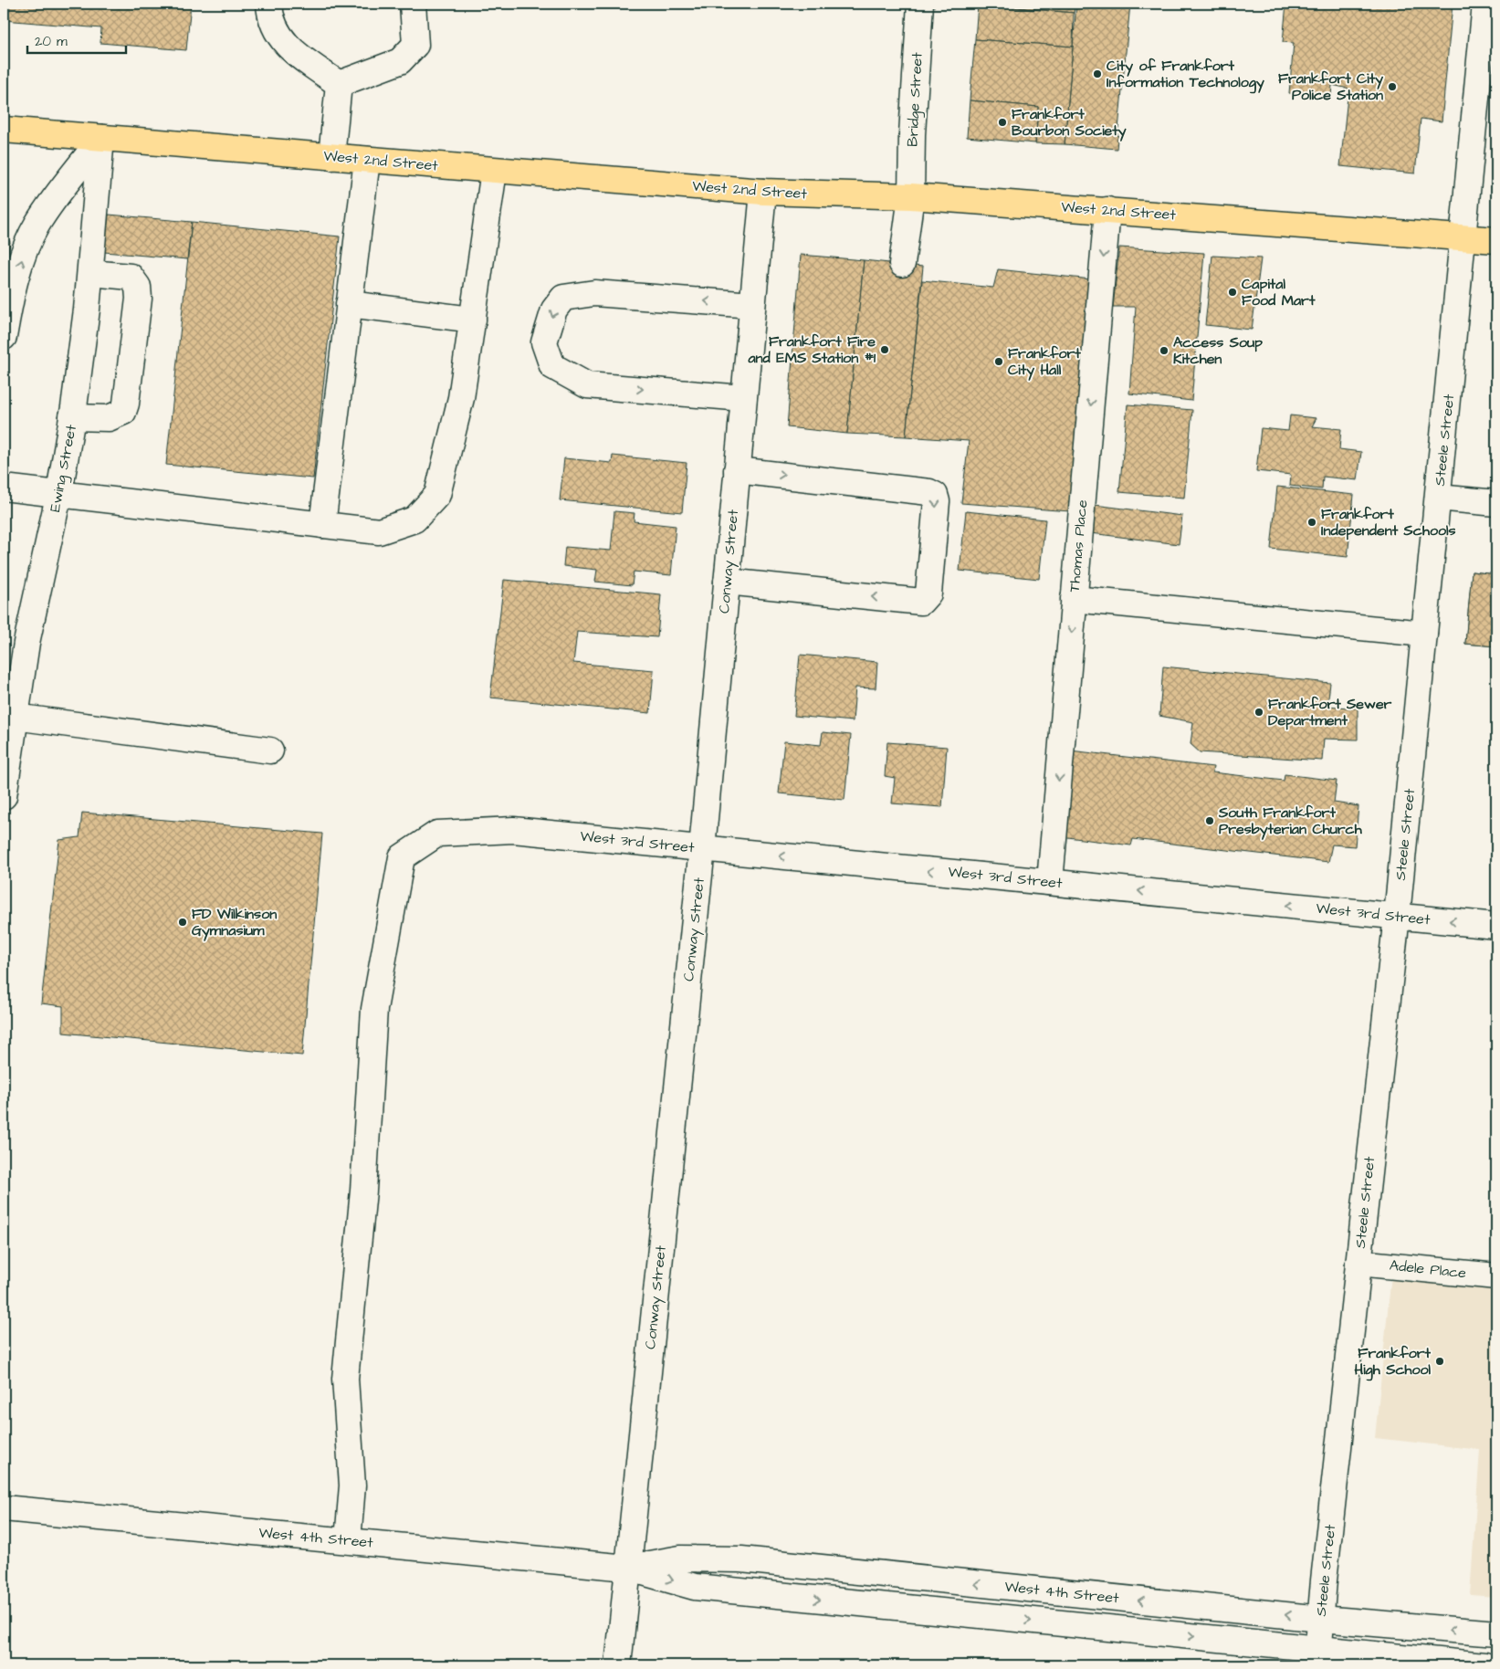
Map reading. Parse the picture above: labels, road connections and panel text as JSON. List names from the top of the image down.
{
  "streets": {
    "main road": ["West 2nd Street"],
    "street": [
      "Bridge Street",
      "Steele Street",
      "Ewing Street",
      "Thomas Place",
      "Conway Street",
      "West 3rd Street",
      "Adele Place",
      "West 4th Street"
    ]
  },
  "crossings": [
    ["Bridge Street", "West 2nd Street"],
    ["West 2nd Street", "Steele Street"],
    ["West 2nd Street", "Ewing Street"],
    ["West 2nd Street", "Thomas Place"],
    ["West 2nd Street", "Conway Street"],
    ["Steele Street", "West 3rd Street"],
    ["Steele Street", "Adele Place"],
    ["Steele Street", "West 4th Street"],
    ["Thomas Place", "West 3rd Street"],
    ["Conway Street", "West 3rd Street"],
    ["Conway Street", "West 4th Street"],
    ["West 3rd Street", "West 4th Street"]
  ],
  "one_way": ["Thomas Place", "West 3rd Street"],
  "places": [
    "City of Frankfort Information Technology",
    "Frankfort City Police Station",
    "Frankfort Bourbon Society",
    "Capital Food Mart",
    "Frankfort Fire and EMS Station #1",
    "Access Soup Kitchen",
    "Frankfort City Hall",
    "Frankfort Independent Schools",
    "Frankfort Sewer Department",
    "South Frankfort Presbyterian Church",
    "FD Wilkinson Gymnasium",
    "Frankfort High School"
  ],
  "scale_bar": "20 m"
}
